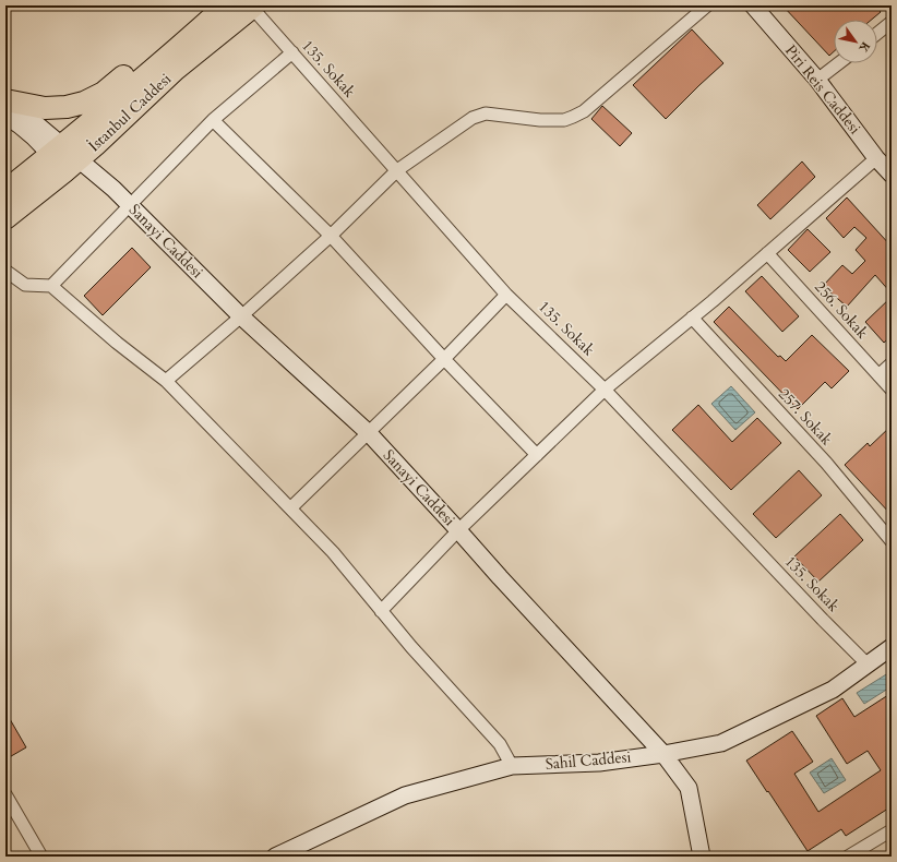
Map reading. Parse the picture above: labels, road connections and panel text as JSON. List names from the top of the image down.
{
  "streets": {
    "highway": ["İstanbul Caddesi"],
    "street": [
      "135. Sokak",
      "Piri Reis Caddesi",
      "Sanayi Caddesi",
      "256. Sokak",
      "257. Sokak",
      "Sahil Caddesi"
    ]
  },
  "crossings": [
    ["135. Sokak", "İstanbul Caddesi"],
    ["135. Sokak", "Sahil Caddesi"],
    ["İstanbul Caddesi", "Sanayi Caddesi"],
    ["Sanayi Caddesi", "Sahil Caddesi"]
  ],
  "north": "bottom right"
}
